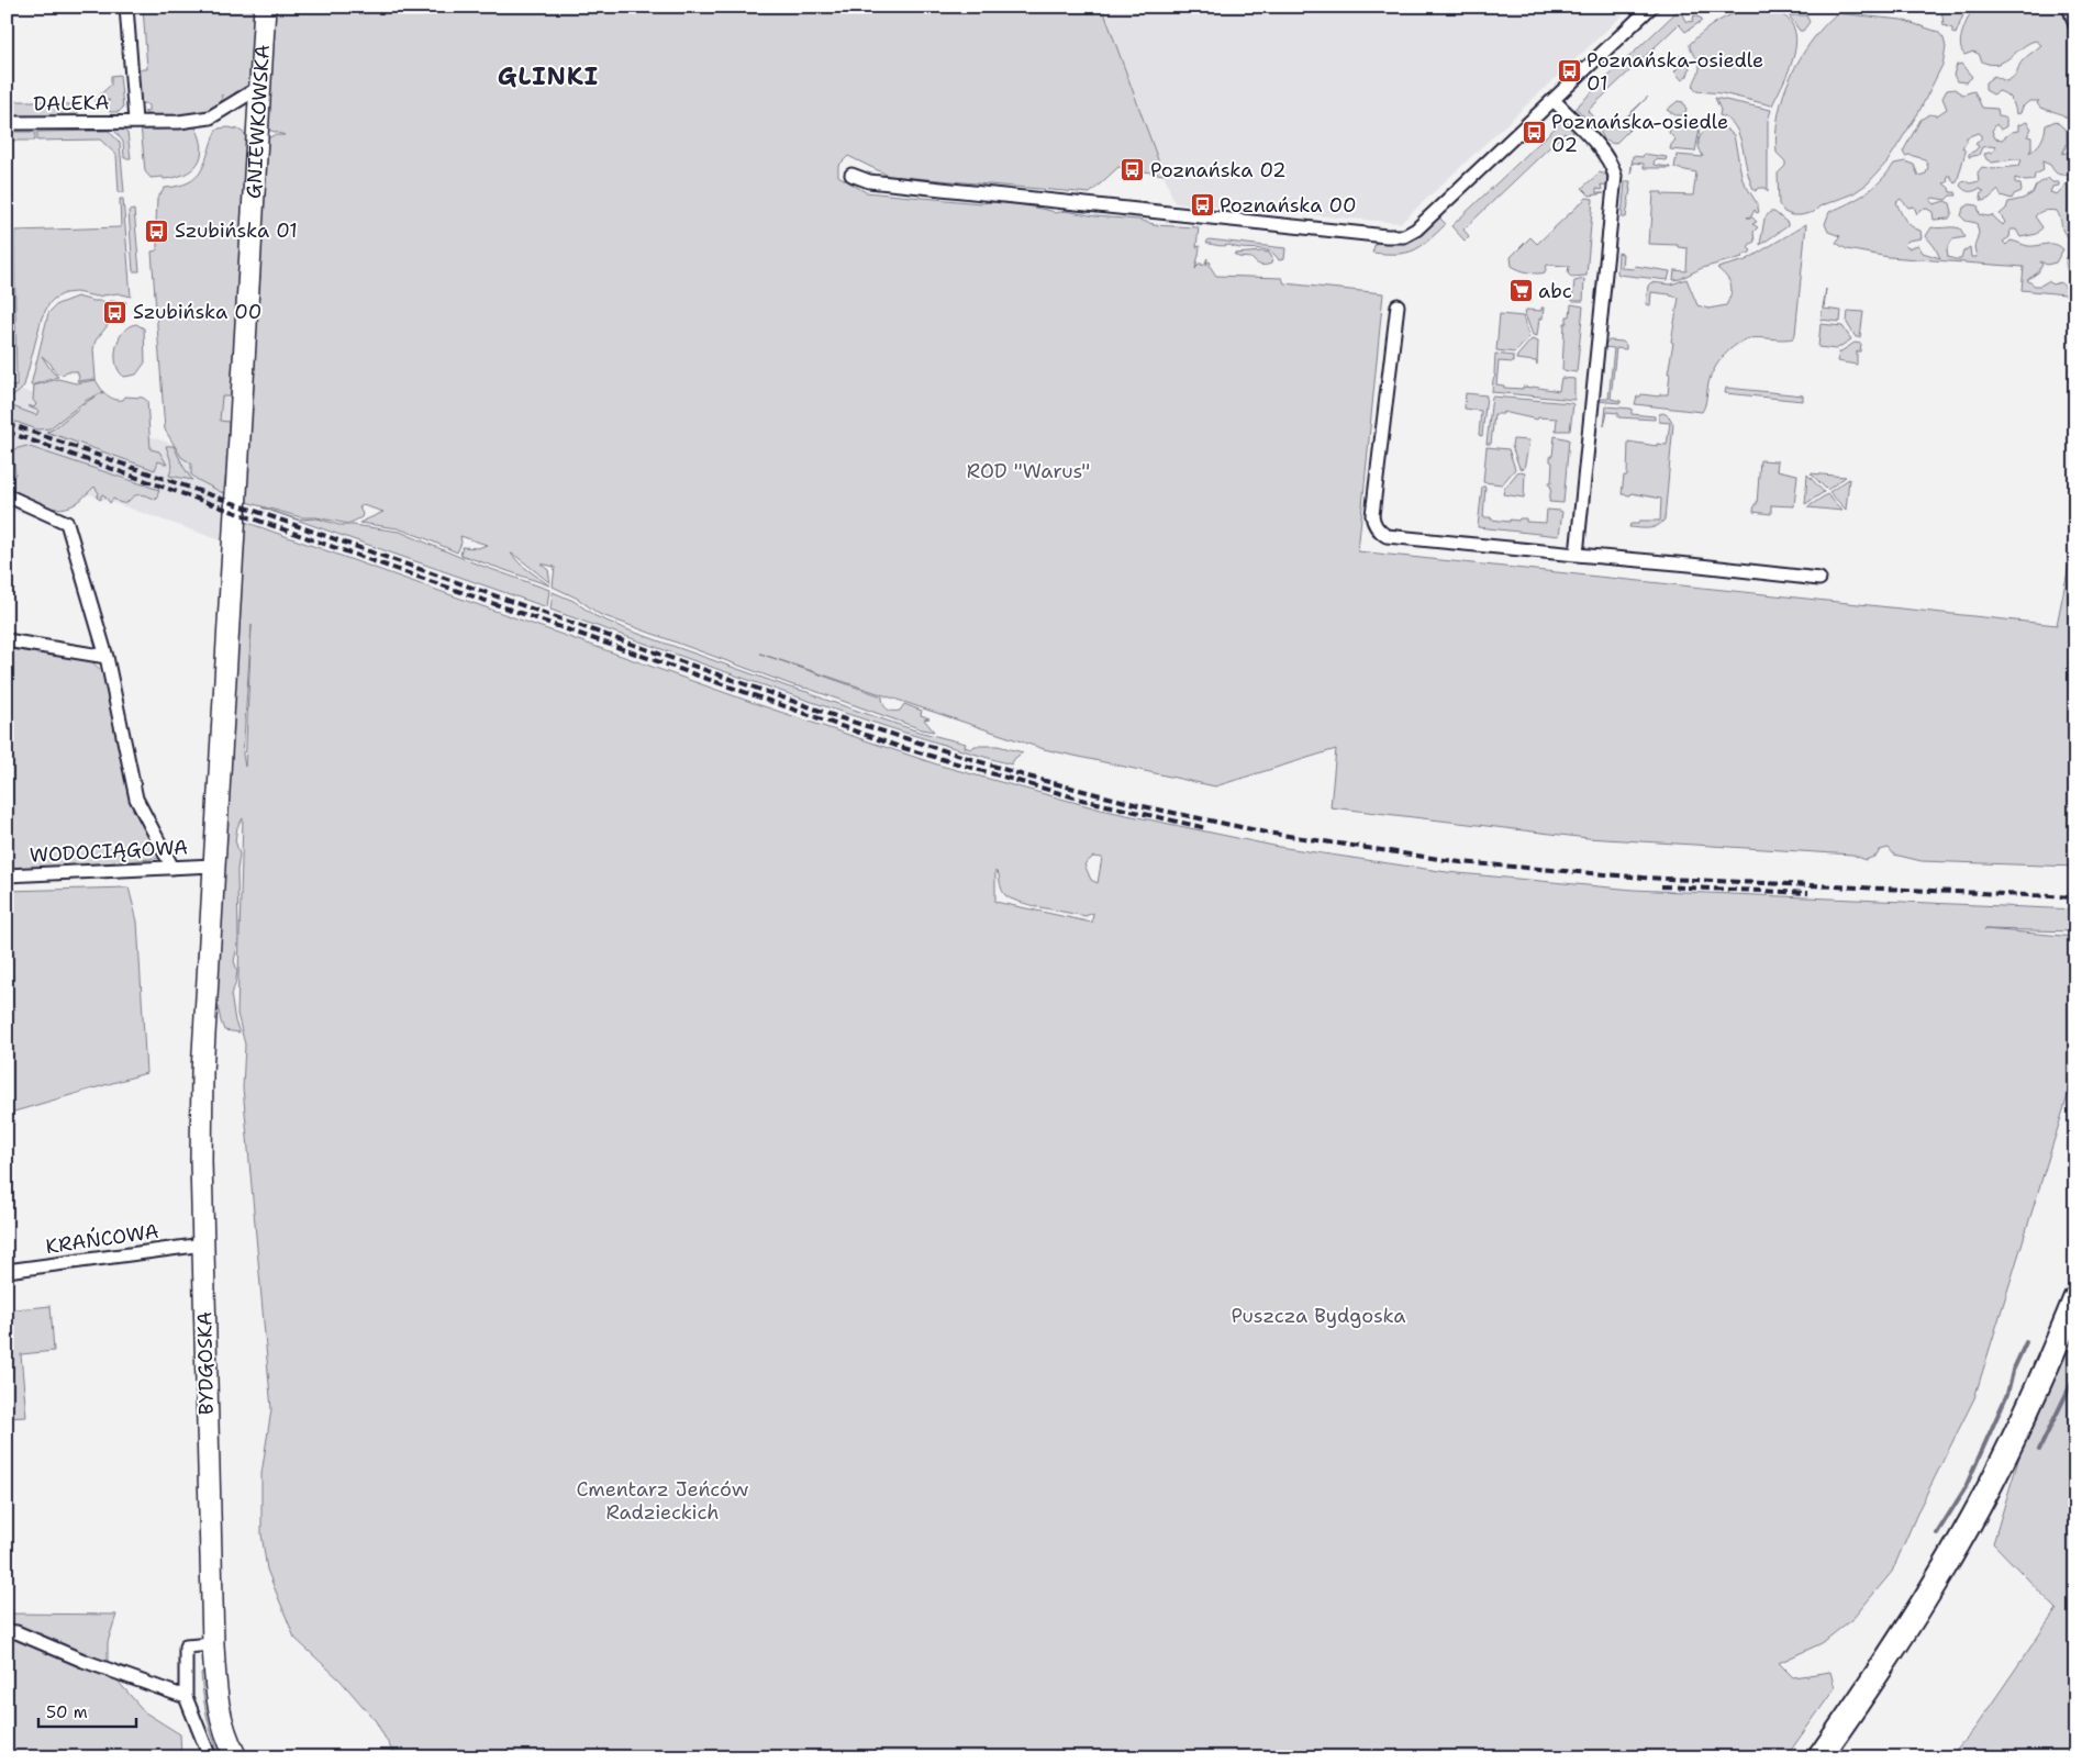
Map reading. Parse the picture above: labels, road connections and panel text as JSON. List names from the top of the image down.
{
  "streets": {
    "main road": ["GNIEWKOWSKA", "BYDGOSKA"],
    "street": ["DALEKA", "WODOCIĄGOWA", "KRAŃCOWA"]
  },
  "crossings": [
    ["DALEKA", "GNIEWKOWSKA"],
    ["GNIEWKOWSKA", "WODOCIĄGOWA"],
    ["GNIEWKOWSKA", "BYDGOSKA"],
    ["WODOCIĄGOWA", "BYDGOSKA"],
    ["KRAŃCOWA", "BYDGOSKA"]
  ],
  "districts": ["GLINKI"],
  "parks": ["ROD \"Warus\"", "Puszcza Bydgoska", "Cmentarz Jeńców Radzieckich"],
  "places": {
    "bus stop": [
      "Poznańska-osiedle 01",
      "Poznańska-osiedle 02",
      "Poznańska 02",
      "Poznańska 00",
      "Szubińska 01",
      "Szubińska 00"
    ],
    "supermarket": ["abc"]
  },
  "scale_bar": "50 m"
}
